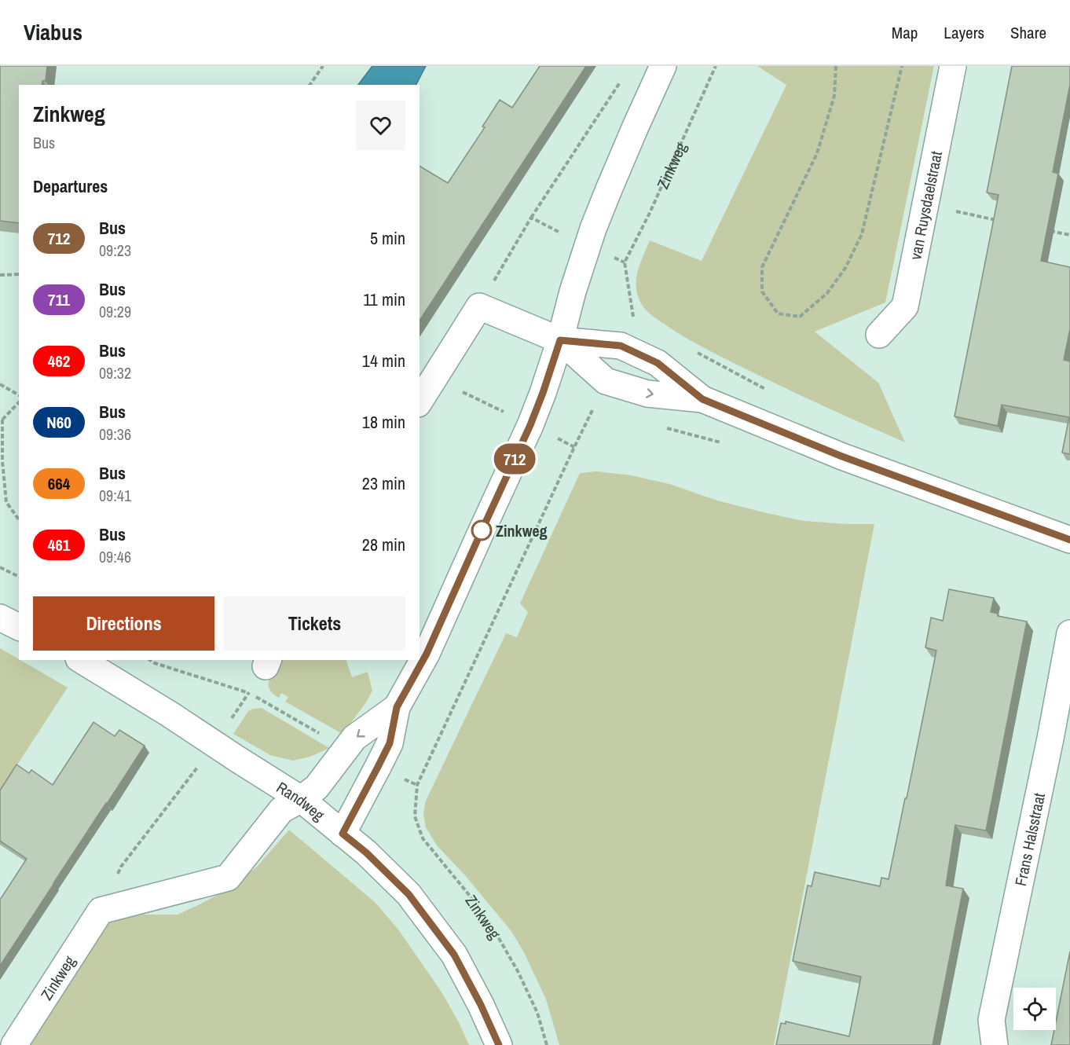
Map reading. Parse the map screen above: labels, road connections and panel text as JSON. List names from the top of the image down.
{
  "streets": {
    "street": [
      "Zinkweg",
      "van Ruysdaelstraat",
      "Randweg",
      "Frans Halsstraat"
    ]
  },
  "places": ["Zinkweg"],
  "lines": ["bus line 712"],
  "page": {
    "header": "Viabus",
    "nav": ["Map", "Layers", "Share"],
    "on_map": "712",
    "heading": [
      ["Zinkweg", "Bus"],
      "Departures"
    ],
    "list": [
      {
        "mark": "712",
        "name": "Bus",
        "note": "09:23",
        "value": "5 min"
      },
      {
        "mark": "711",
        "name": "Bus",
        "note": "09:29",
        "value": "11 min"
      },
      {
        "mark": "462",
        "name": "Bus",
        "note": "09:32",
        "value": "14 min"
      },
      {
        "mark": "N60",
        "name": "Bus",
        "note": "09:36",
        "value": "18 min"
      },
      {
        "mark": "664",
        "name": "Bus",
        "note": "09:41",
        "value": "23 min"
      },
      {
        "mark": "461",
        "name": "Bus",
        "note": "09:46",
        "value": "28 min"
      }
    ],
    "buttons": ["Directions", "Tickets"]
  }
}
